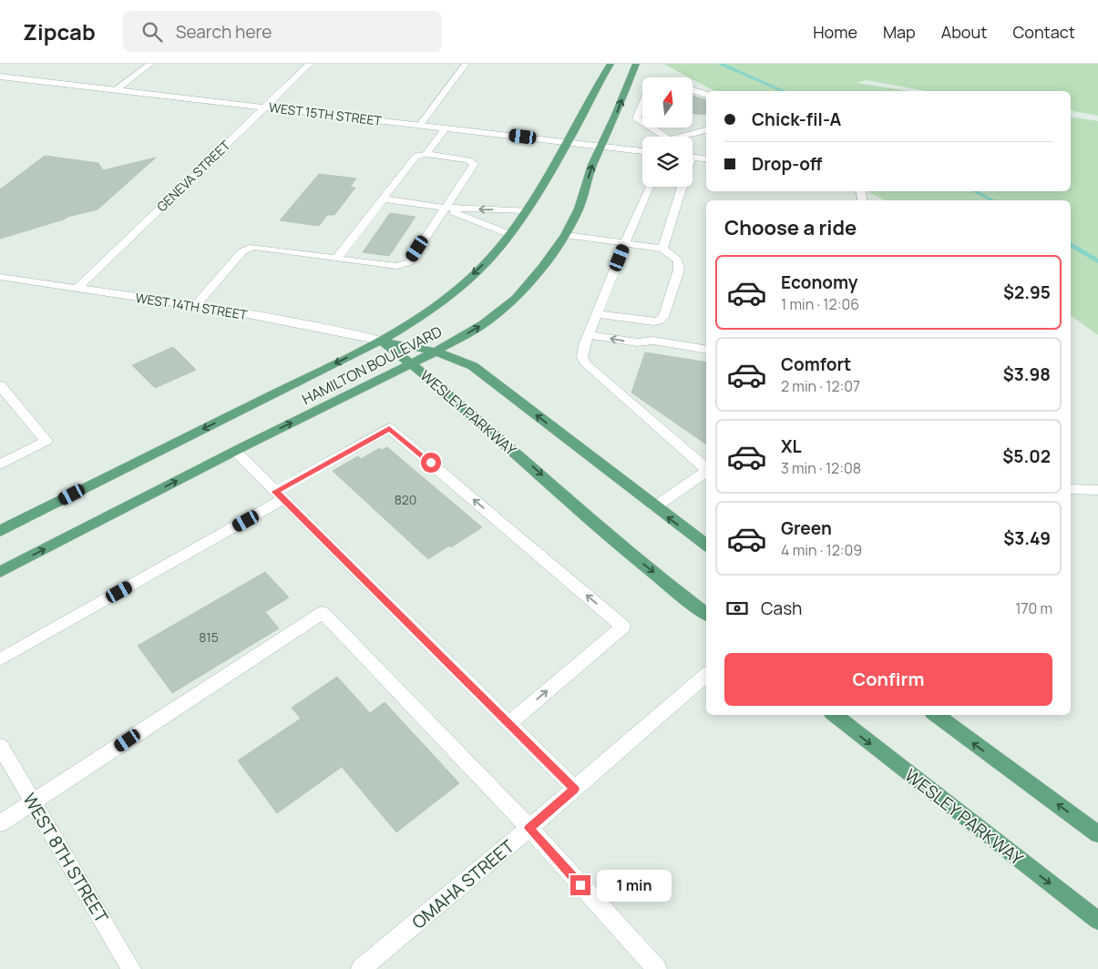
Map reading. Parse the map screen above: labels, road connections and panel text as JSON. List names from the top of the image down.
{
  "streets": {
    "main road": ["HAMILTON BOULEVARD", "WESLEY PARKWAY"],
    "street": [
      "WEST 15TH STREET",
      "GENEVA STREET",
      "WEST 14TH STREET",
      "WEST 8TH STREET",
      "OMAHA STREET"
    ]
  },
  "crossings": [
    ["WEST 15TH STREET", "GENEVA STREET"],
    ["WEST 15TH STREET", "HAMILTON BOULEVARD"],
    ["GENEVA STREET", "WEST 14TH STREET"],
    ["WEST 14TH STREET", "HAMILTON BOULEVARD"],
    ["WEST 14TH STREET", "WESLEY PARKWAY"],
    ["HAMILTON BOULEVARD", "WESLEY PARKWAY"]
  ],
  "house_numbers": ["820", "815"],
  "north": "top",
  "page": {
    "header": "Zipcab",
    "search": "Search here",
    "nav": [
      "Home",
      "Map",
      "About",
      "Contact"
    ],
    "banner": ["Chick-fil-A", "Drop-off"],
    "heading": "Choose a ride",
    "list": [
      {
        "name": "Economy",
        "note": "1 min · 12:06",
        "value": "$2.95"
      },
      {
        "name": "Comfort",
        "note": "2 min · 12:07",
        "value": "$3.98"
      },
      {
        "name": "XL",
        "note": "3 min · 12:08",
        "value": "$5.02"
      },
      {
        "name": "Green",
        "note": "4 min · 12:09",
        "value": "$3.49"
      }
    ],
    "pay": ["Cash", "170 m"],
    "buttons": "Confirm",
    "bubble": "1 min"
  }
}
